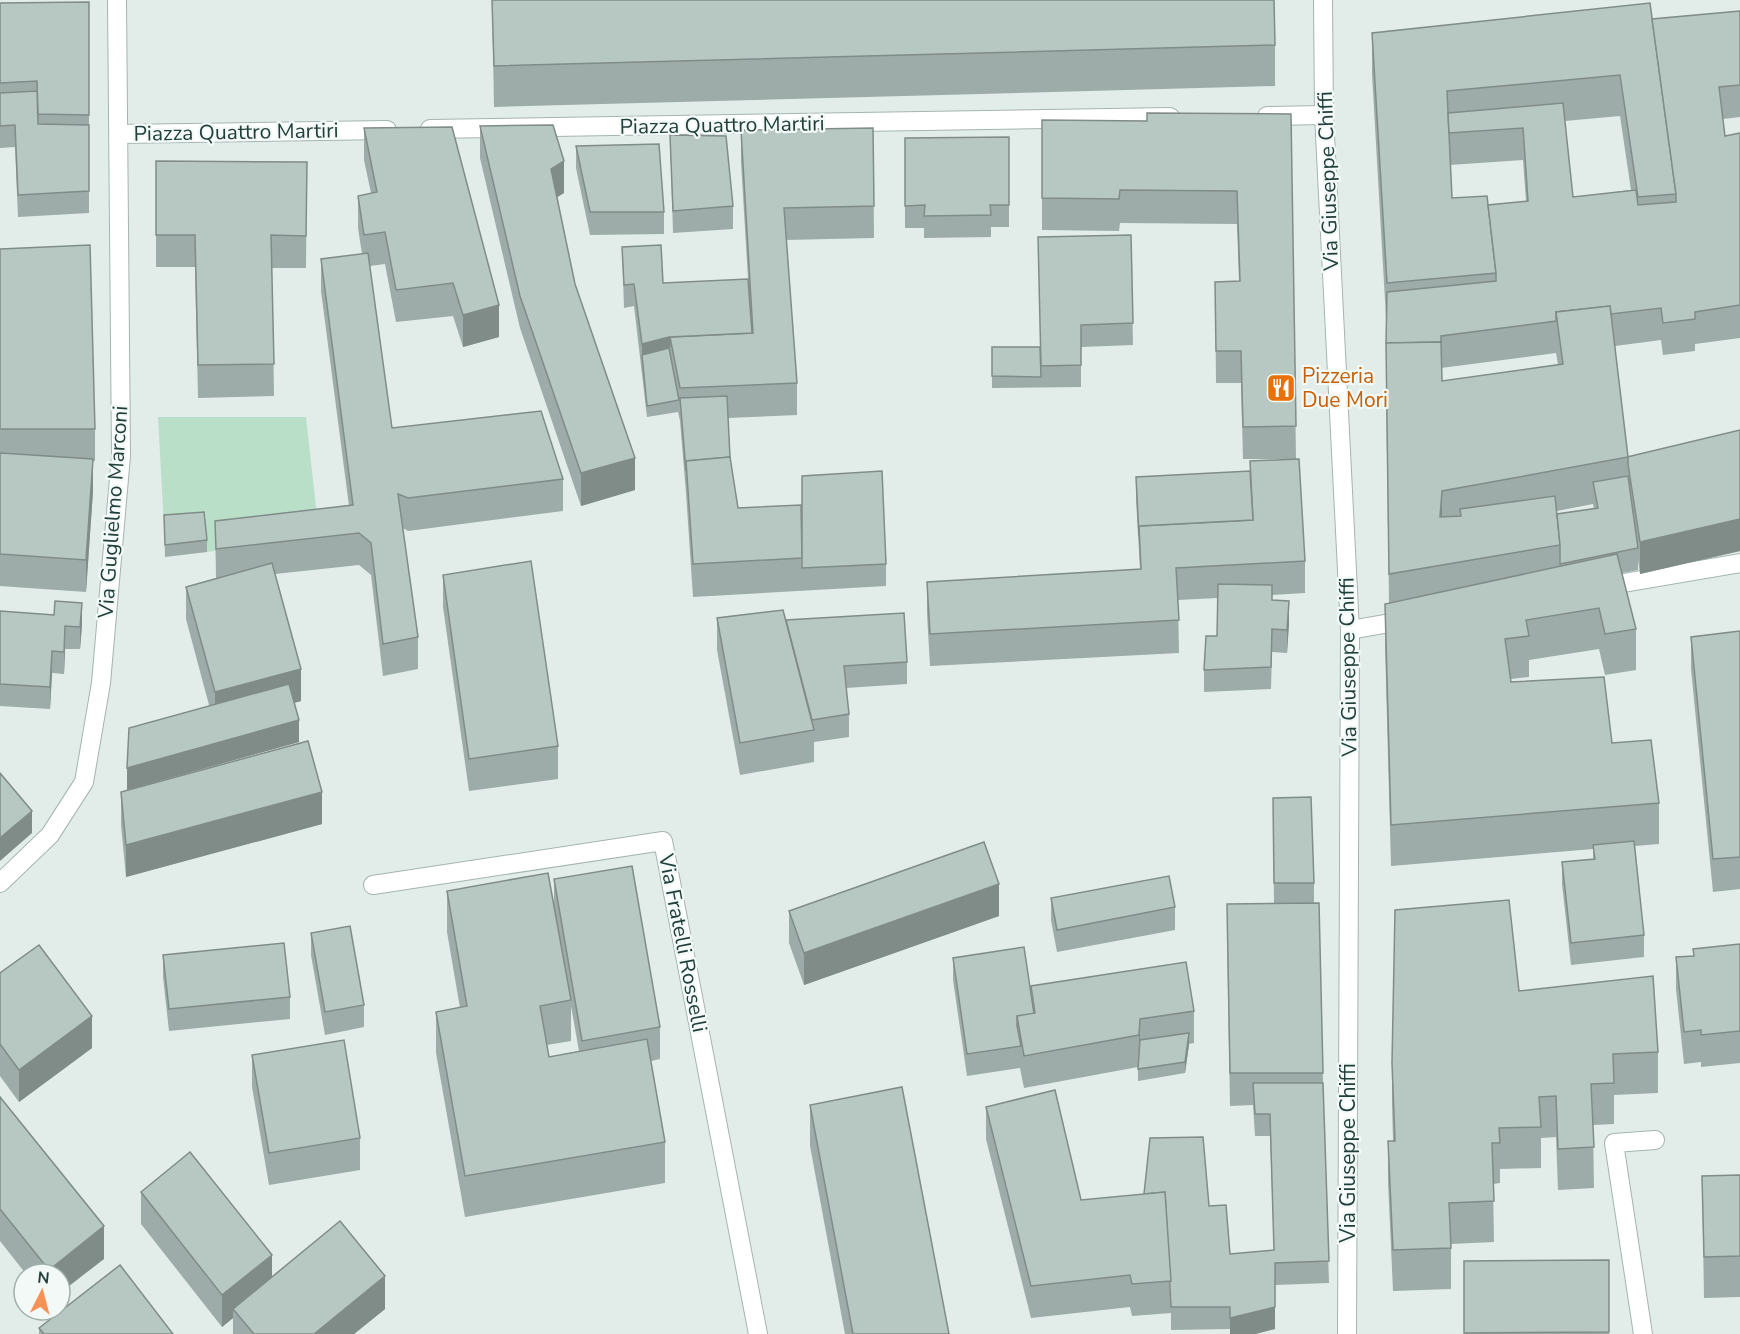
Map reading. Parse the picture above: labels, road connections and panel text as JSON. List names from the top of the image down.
{
  "streets": {
    "street": [
      "Piazza Quattro Martiri",
      "Via Giuseppe Chiffi",
      "Via Guglielmo Marconi",
      "Via Fratelli Rosselli"
    ]
  },
  "crossings": [
    ["Piazza Quattro Martiri", "Via Guglielmo Marconi"]
  ],
  "places": {
    "restaurant": ["Pizzeria Due Mori"]
  },
  "north": "top"
}
